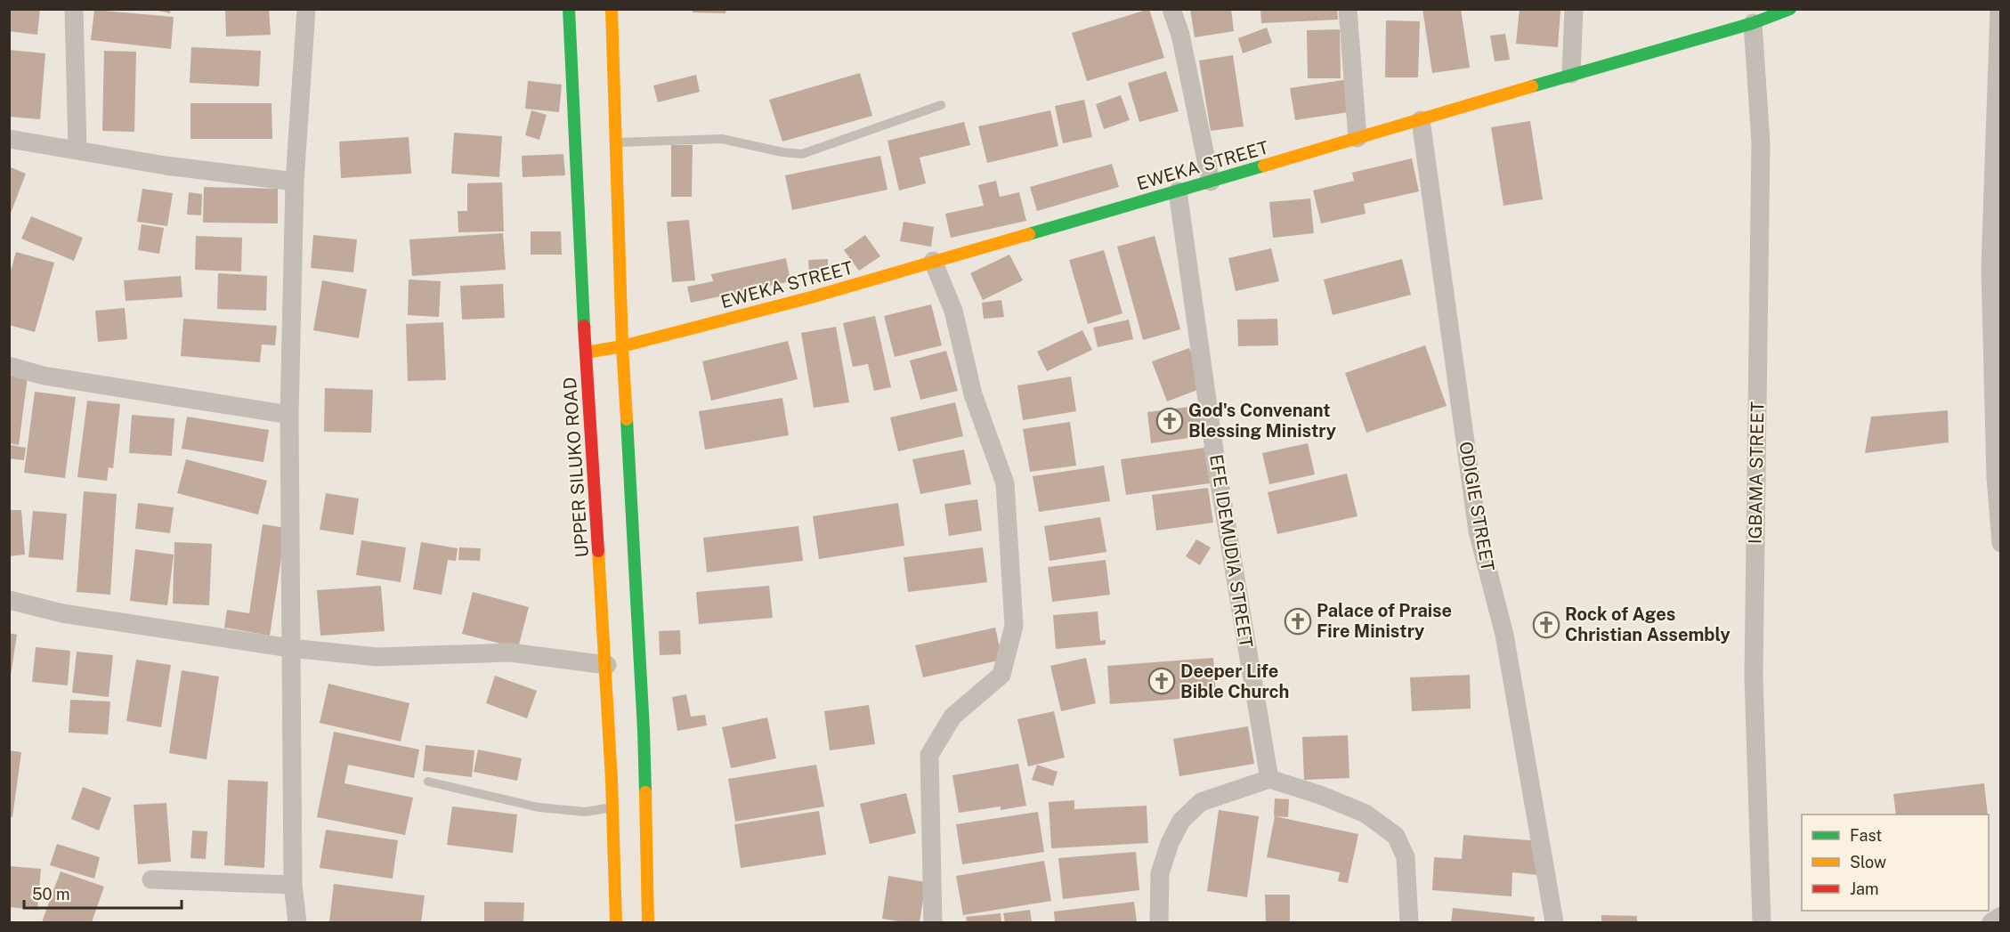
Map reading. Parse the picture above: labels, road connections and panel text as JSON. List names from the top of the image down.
{
  "streets": {
    "main road": ["EWEKA STREET", "UPPER SILUKO ROAD"],
    "street": ["IGBAMA STREET", "ODIGIE STREET", "EFE IDEMUDIA STREET"]
  },
  "crossings": [
    ["EWEKA STREET", "IGBAMA STREET"],
    ["EWEKA STREET", "ODIGIE STREET"],
    ["EWEKA STREET", "EFE IDEMUDIA STREET"]
  ],
  "places": {
    "church": [
      "God's Convenant Blessing Ministry",
      "Palace of Praise Fire Ministry",
      "Rock of Ages Christian Assembly",
      "Deeper Life Bible Church"
    ]
  },
  "legend": ["Fast", "Slow", "Jam"],
  "scale_bar": "50 m"
}
